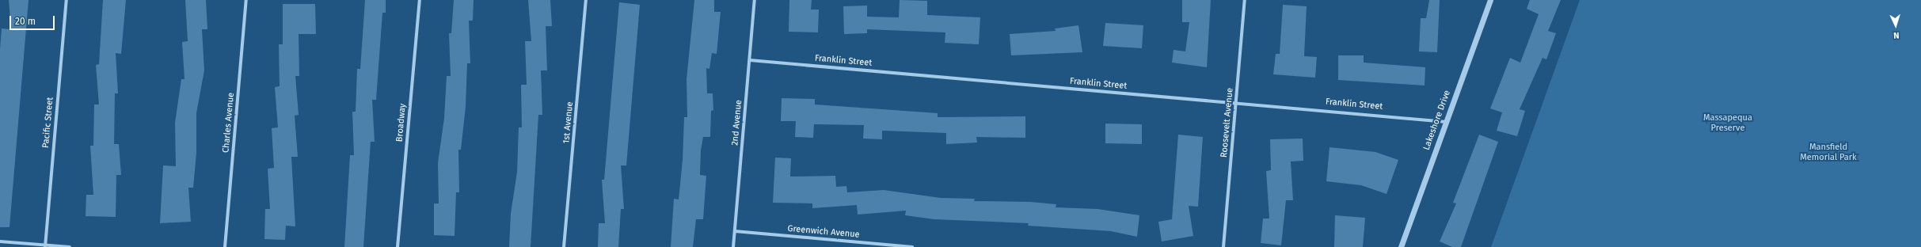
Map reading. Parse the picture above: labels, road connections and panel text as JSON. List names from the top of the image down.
{
  "streets": {
    "street": [
      "Franklin Street",
      "Lakeshore Drive",
      "Pacific Street",
      "Charles Avenue",
      "Broadway",
      "1st Avenue",
      "2nd Avenue",
      "Roosevelt Avenue",
      "Greenwich Avenue"
    ]
  },
  "crossings": [
    ["Franklin Street", "Lakeshore Drive"],
    ["Franklin Street", "2nd Avenue"],
    ["Franklin Street", "Roosevelt Avenue"],
    ["2nd Avenue", "Greenwich Avenue"]
  ],
  "parks": ["Massapequa Preserve", "Mansfield Memorial Park"],
  "scale_bar": "20 m",
  "north": "bottom"
}
